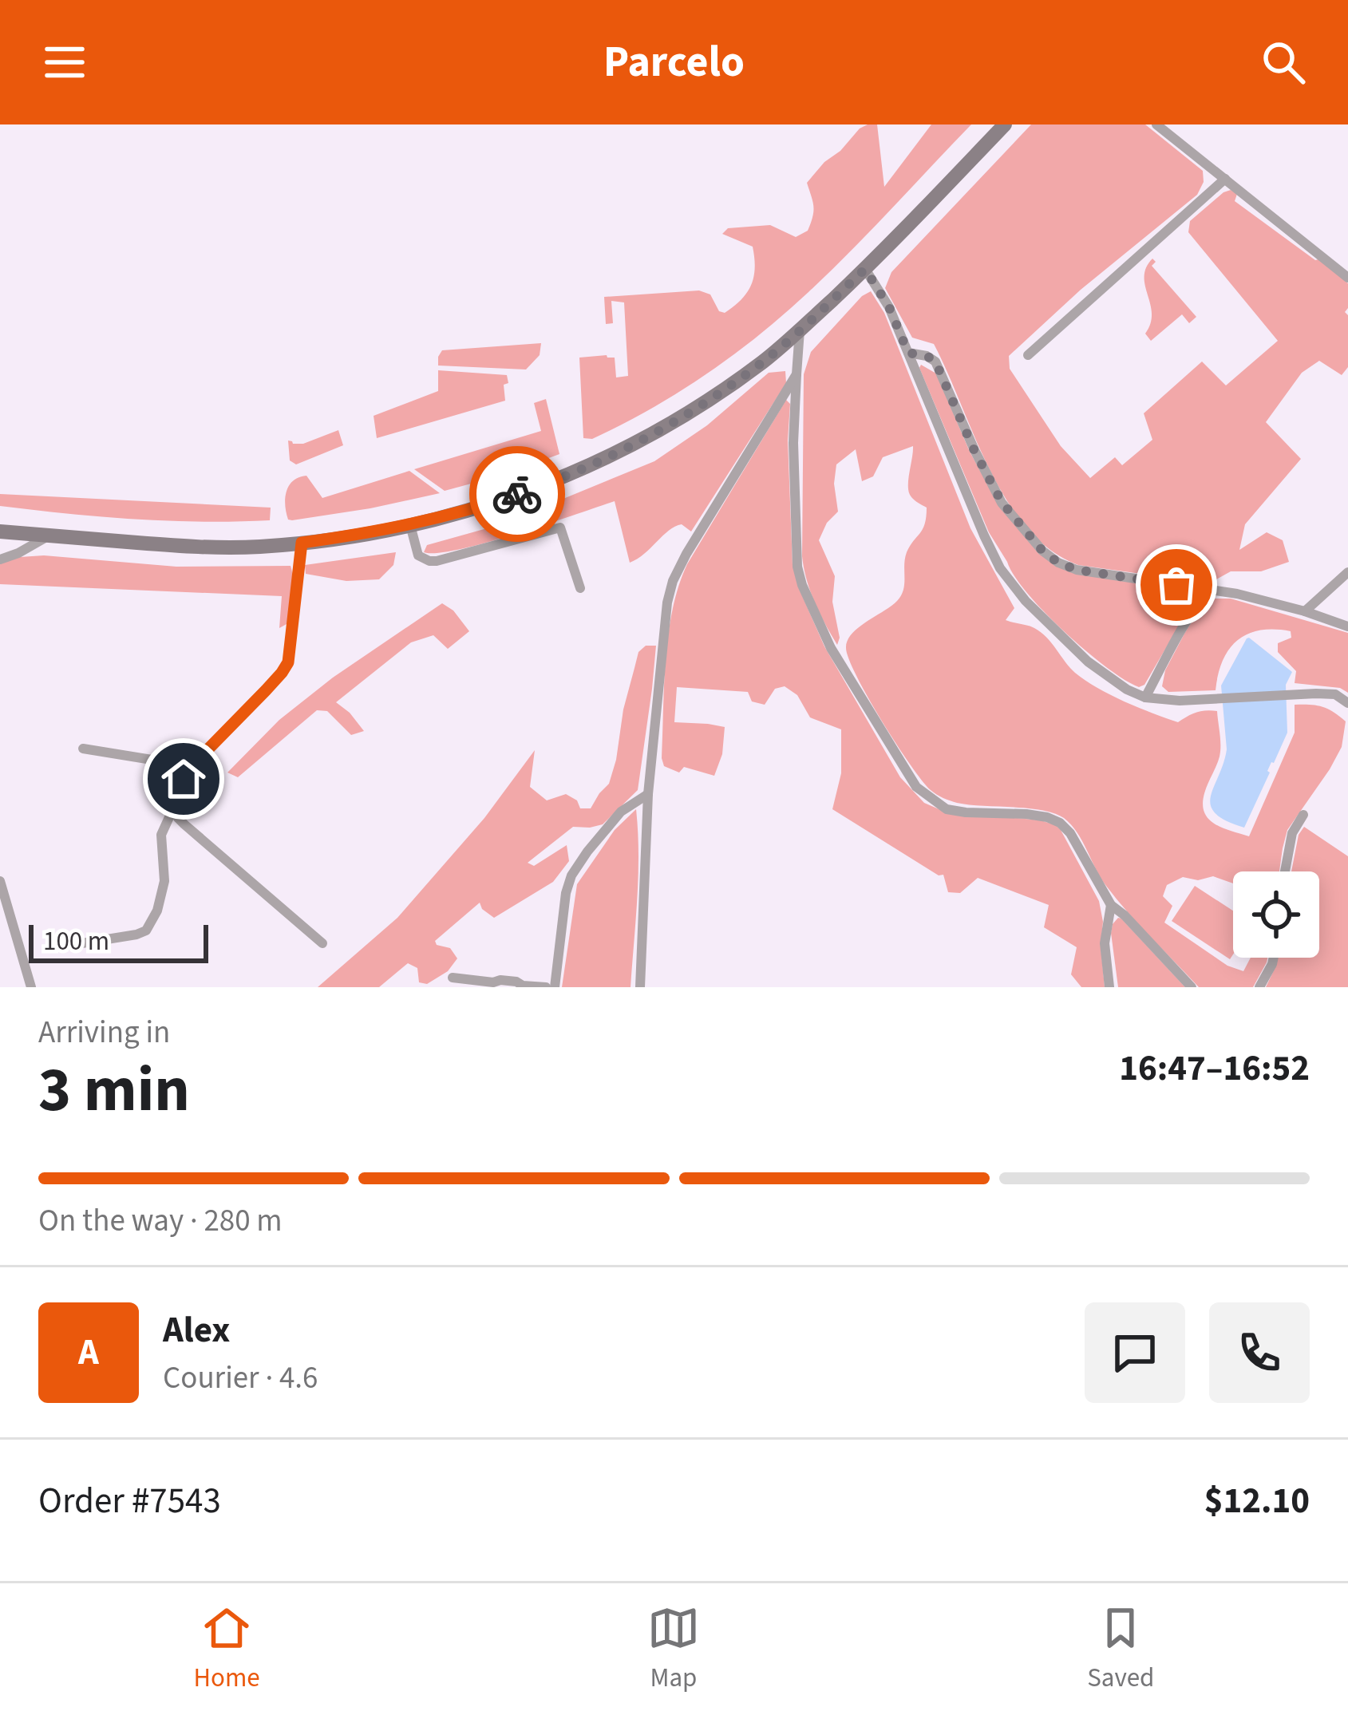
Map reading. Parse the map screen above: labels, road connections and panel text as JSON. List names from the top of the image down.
{
  "scale_bar": "100 m",
  "page": {
    "header": "Parcelo",
    "scale": "100 m",
    "heading": ["3 min", "Arriving in", "16:47–16:52"],
    "panel": [
      "Alex",
      "Courier · 4.6",
      "Order #7543",
      "$12.10"
    ],
    "bar": "On the way · 280 m",
    "round": "A",
    "tabs": ["Home", "Map", "Saved"]
  }
}
